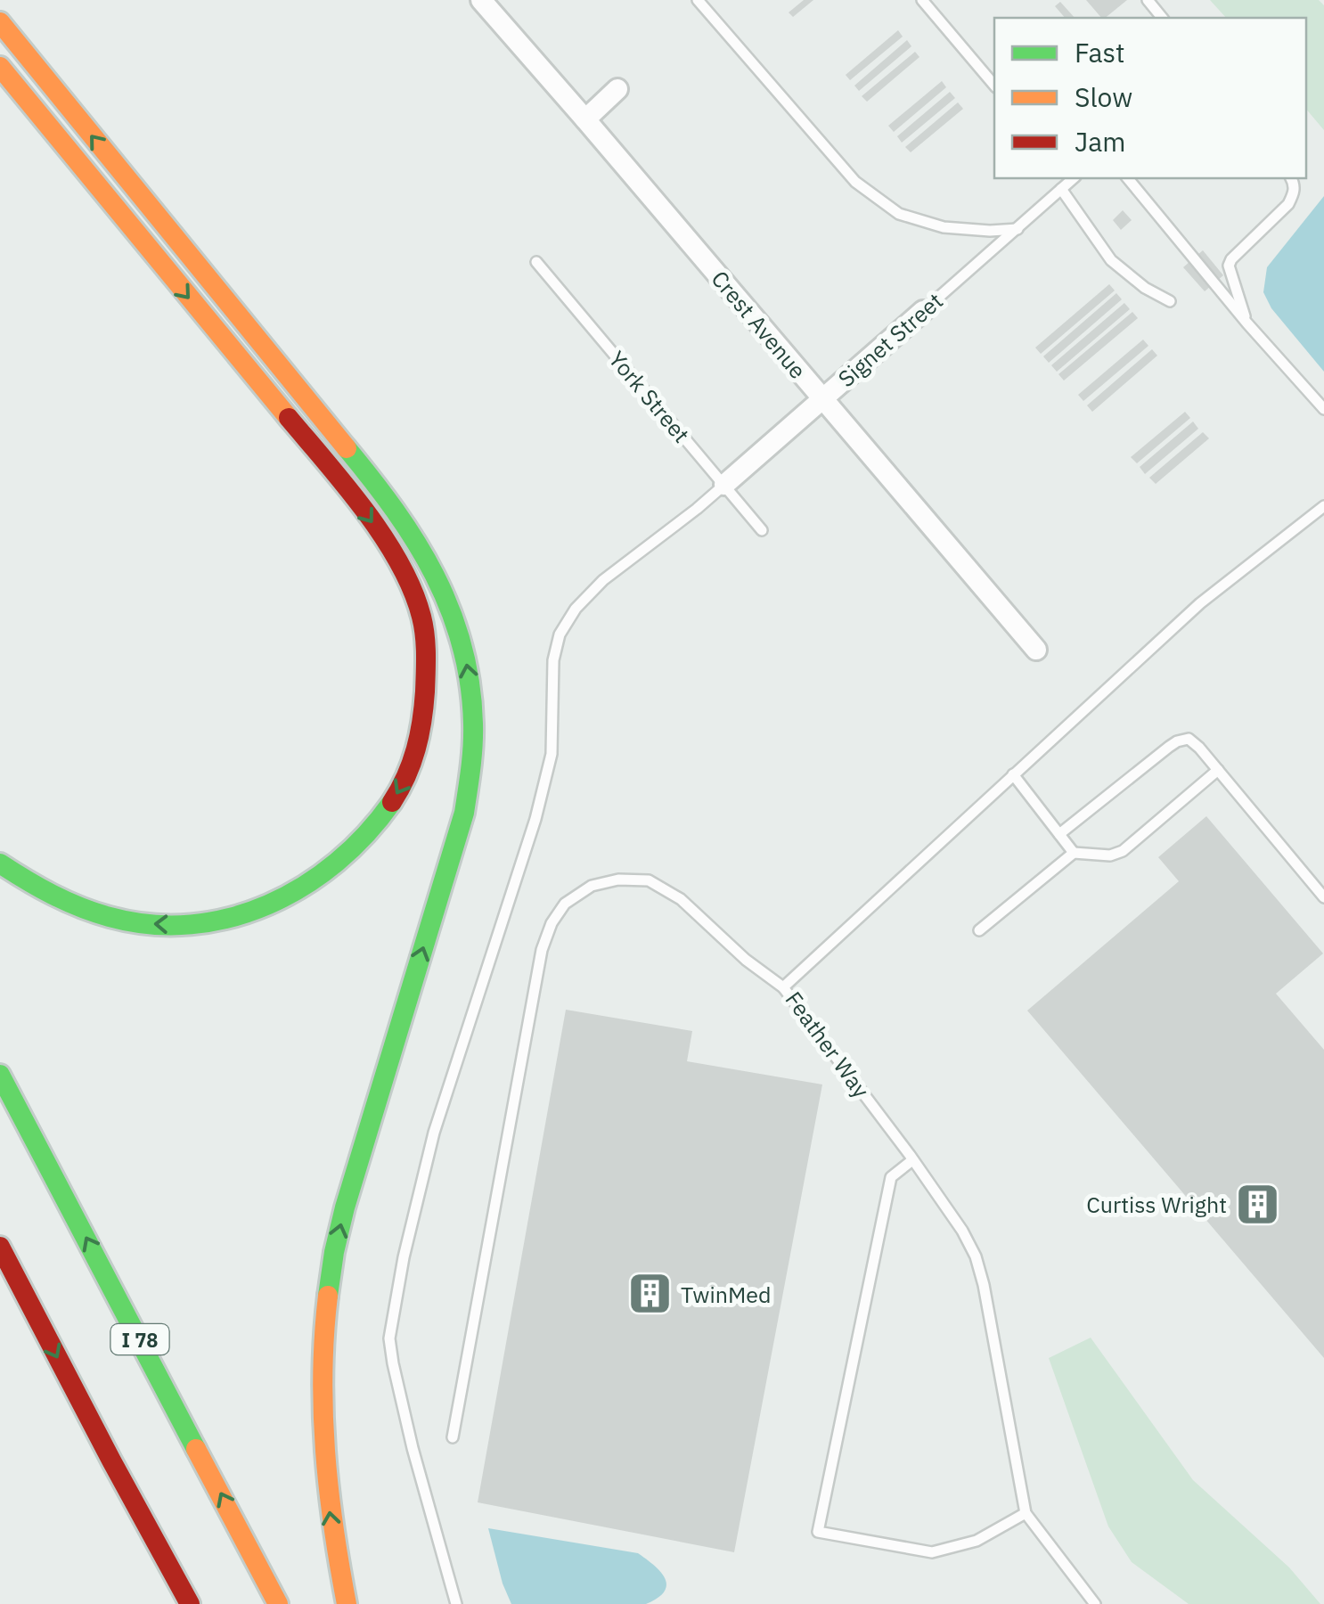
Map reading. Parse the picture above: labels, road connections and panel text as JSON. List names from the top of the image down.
{
  "streets": {
    "highway": ["I 78"],
    "street": ["Crest Avenue", "Signet Street"],
    "lane": ["York Street", "Feather Way"]
  },
  "crossings": [
    ["Crest Avenue", "Signet Street"],
    ["Signet Street", "York Street"]
  ],
  "places": {
    "building": ["Curtiss Wright", "TwinMed"]
  },
  "legend": ["Fast", "Slow", "Jam"]
}
